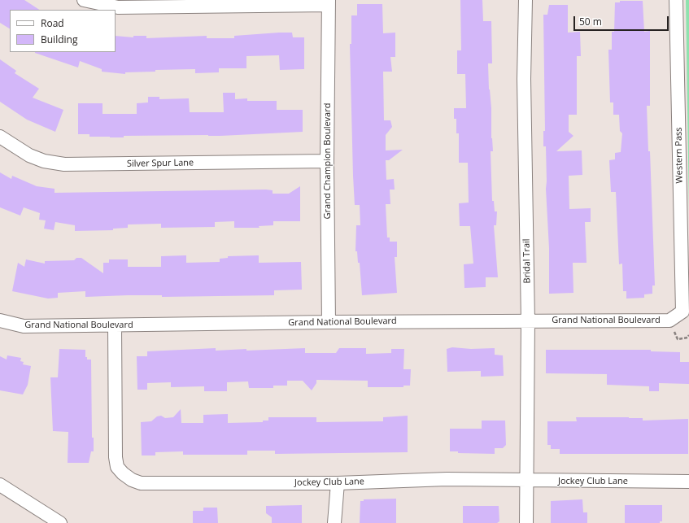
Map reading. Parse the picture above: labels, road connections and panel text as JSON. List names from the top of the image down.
{
  "streets": {
    "street": [
      "Western Pass",
      "Grand Champion Boulevard",
      "Silver Spur Lane",
      "Bridal Trail",
      "Grand National Boulevard",
      "Jockey Club Lane"
    ]
  },
  "crossings": [
    ["Western Pass", "Grand National Boulevard"],
    ["Grand Champion Boulevard", "Silver Spur Lane"],
    ["Grand Champion Boulevard", "Grand National Boulevard"],
    ["Bridal Trail", "Grand National Boulevard"],
    ["Bridal Trail", "Jockey Club Lane"],
    ["Grand National Boulevard", "Jockey Club Lane"]
  ],
  "legend": ["Road", "Building"],
  "scale_bar": "50 m"
}
